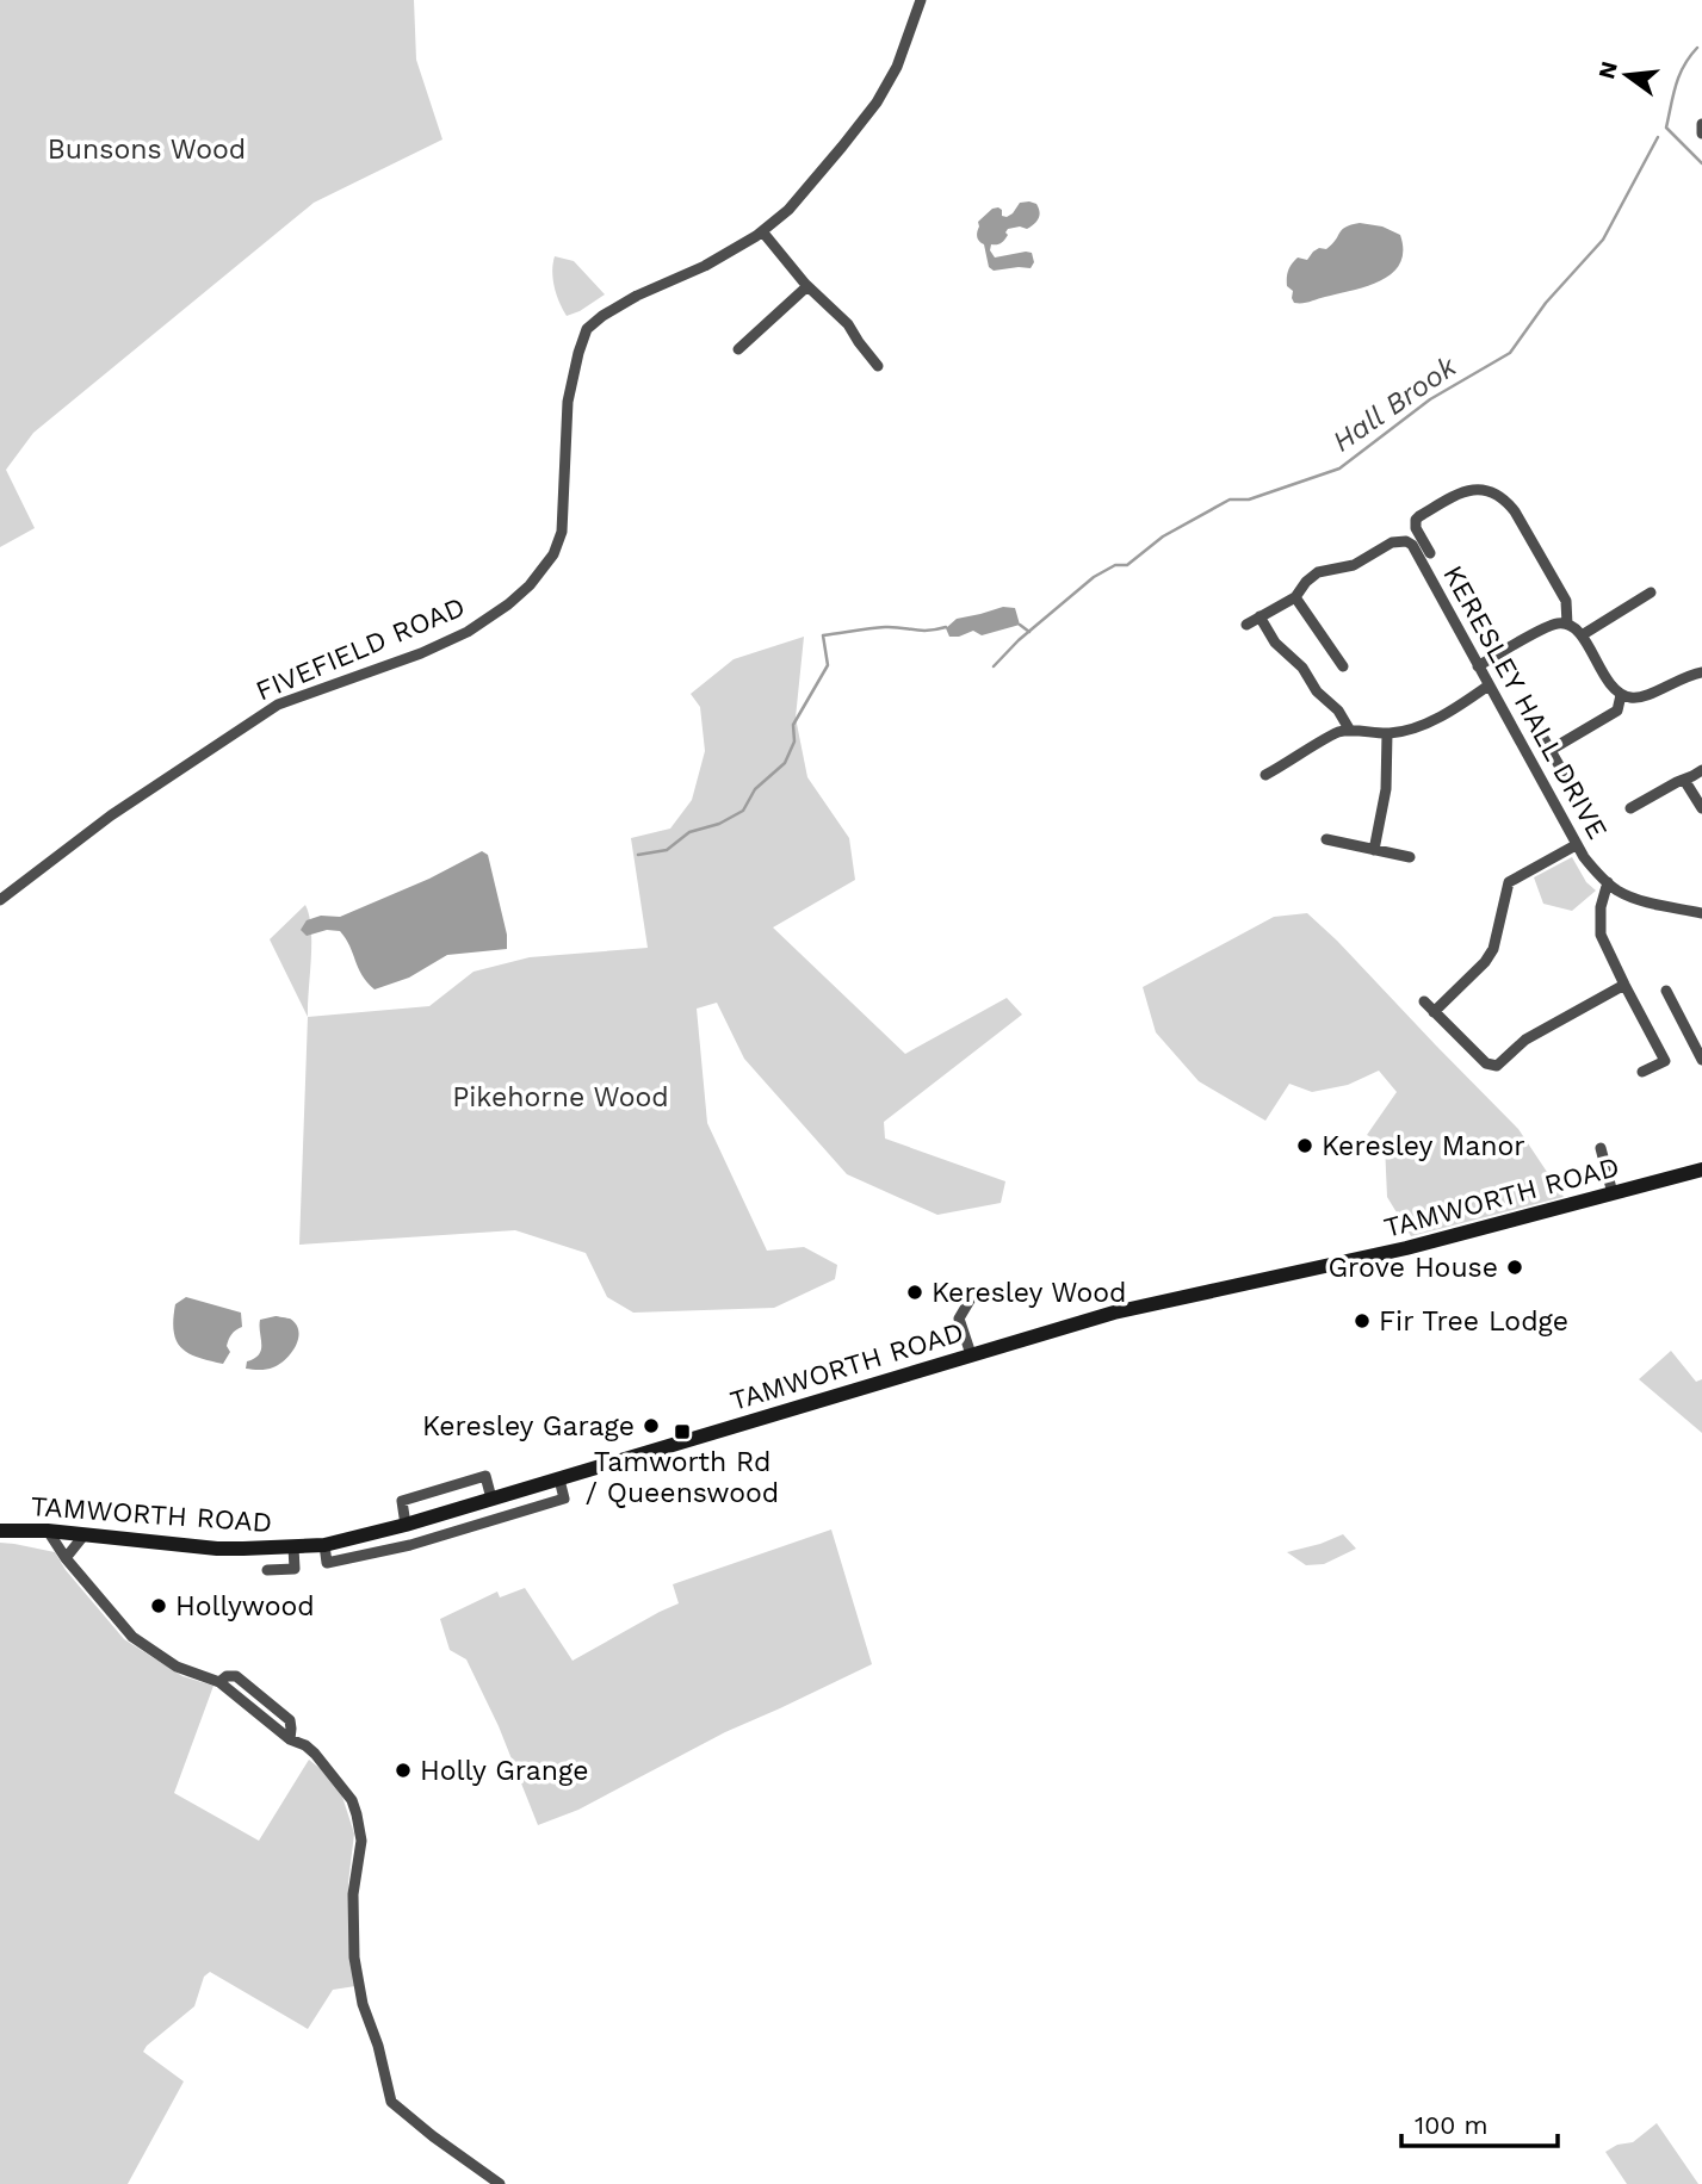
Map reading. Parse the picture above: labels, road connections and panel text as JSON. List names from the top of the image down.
{
  "streets": {
    "main road": ["TAMWORTH ROAD"],
    "street": ["FIVEFIELD ROAD", "KERESLEY HALL DRIVE"]
  },
  "water": ["Hall Brook"],
  "parks": ["Bunsons Wood", "Pikehorne Wood"],
  "places": {
    "other": [
      "Keresley Manor",
      "Grove House",
      "Keresley Wood",
      "Fir Tree Lodge",
      "Keresley Garage",
      "Hollywood",
      "Holly Grange"
    ],
    "transit": ["Tamworth Rd / Queenswood"]
  },
  "scale_bar": "100 m",
  "north": "left"
}
